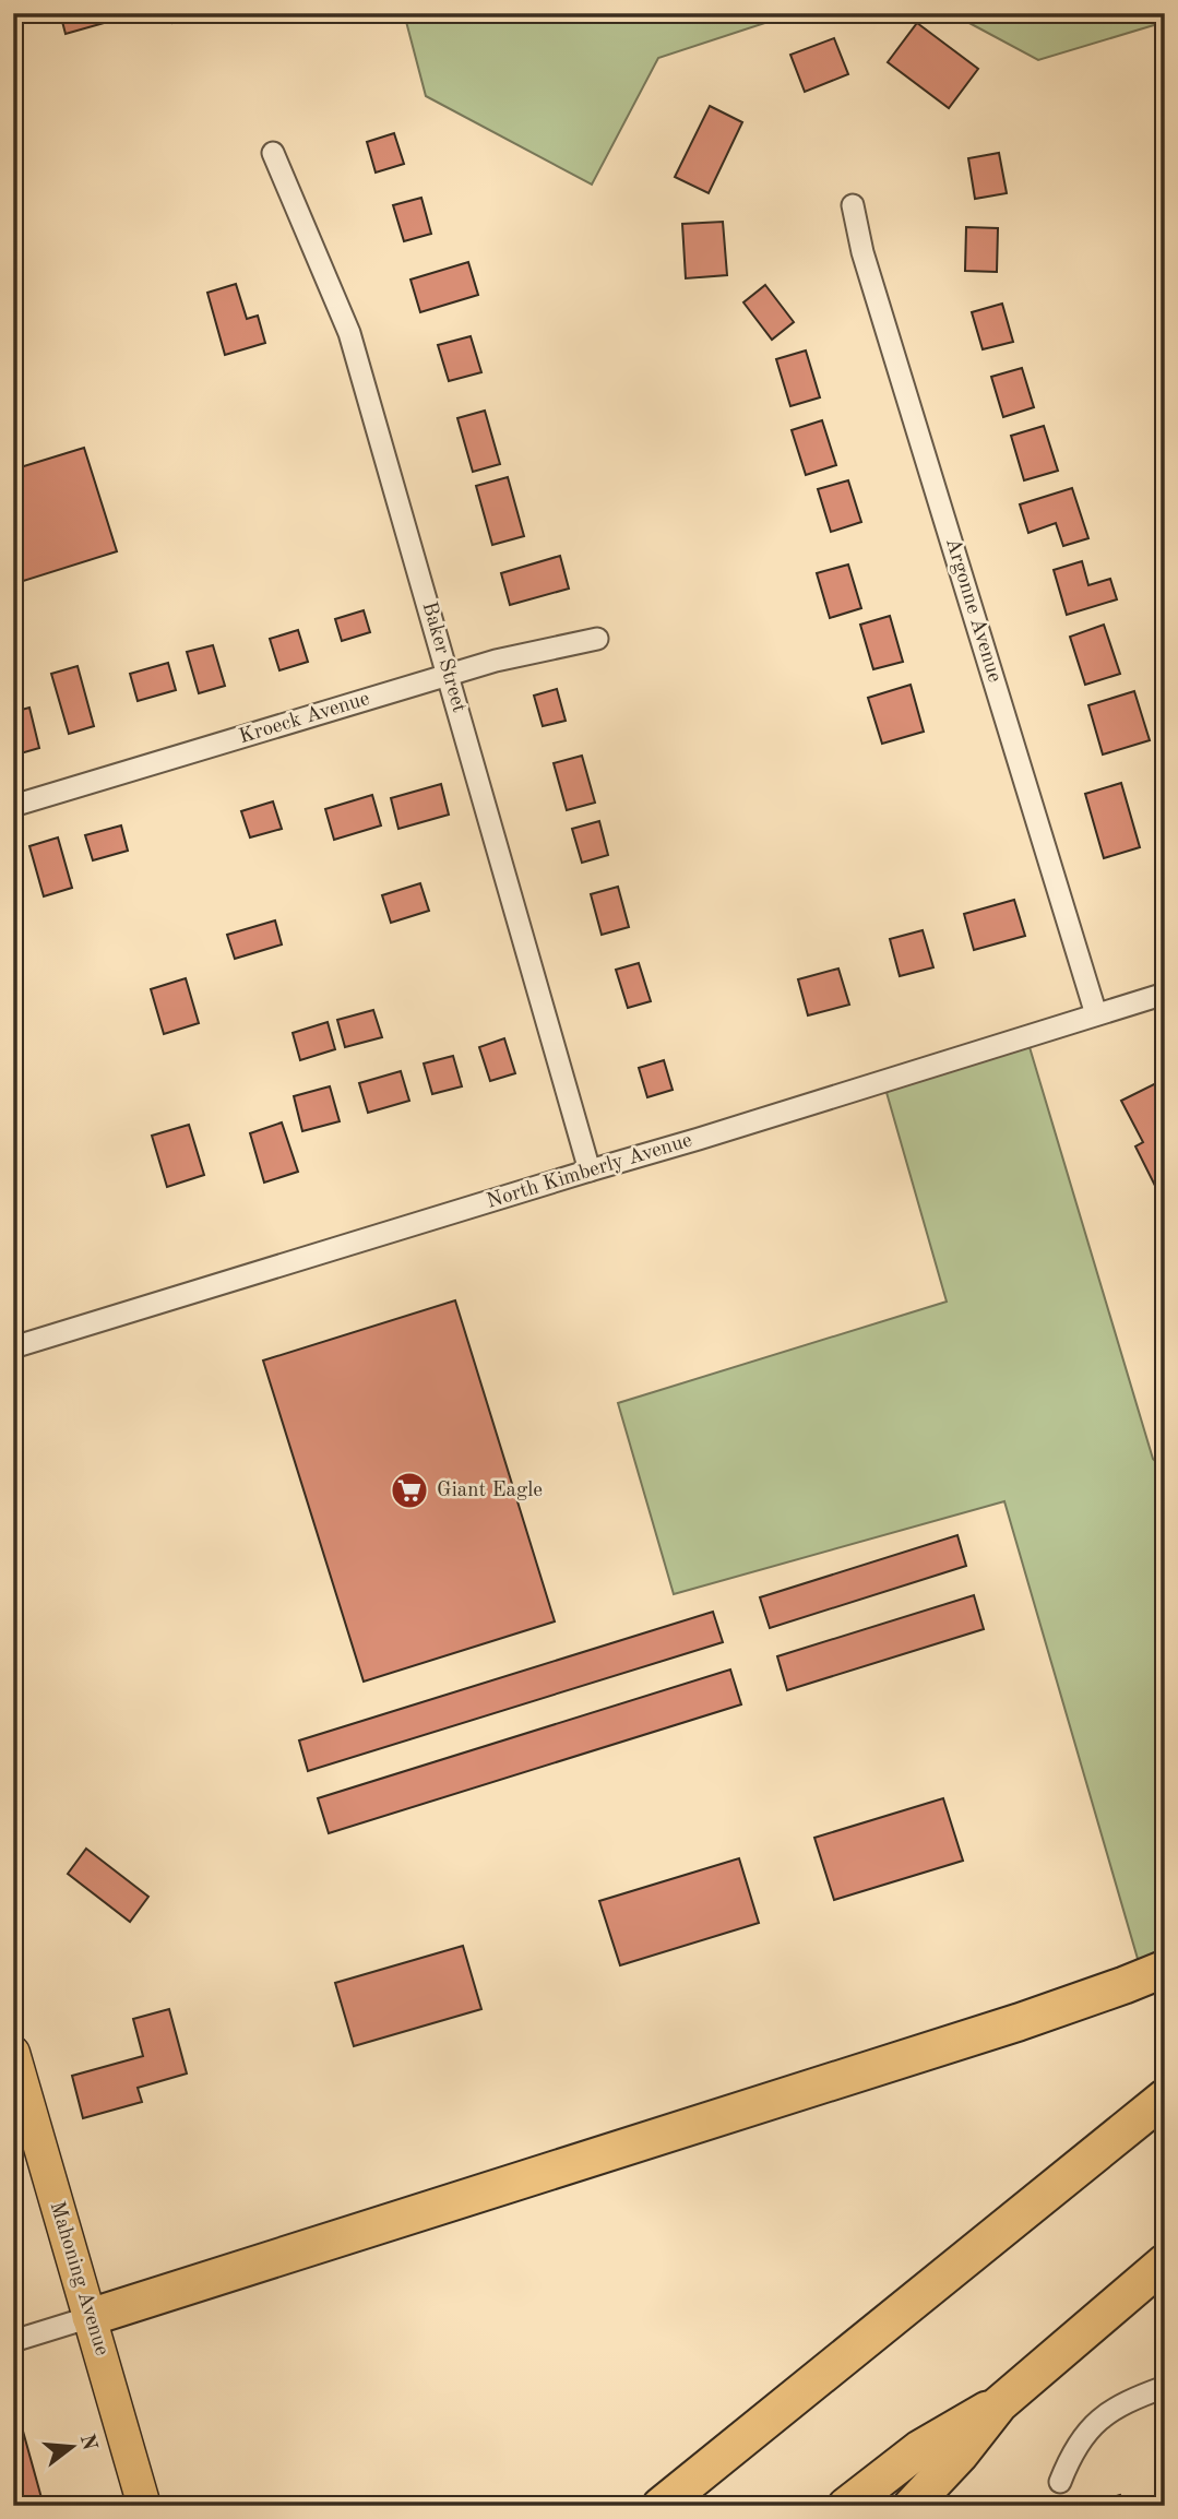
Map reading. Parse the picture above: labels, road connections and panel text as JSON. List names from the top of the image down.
{
  "streets": {
    "main road": ["Mahoning Avenue"],
    "street": [
      "Argonne Avenue",
      "Baker Street",
      "Kroeck Avenue",
      "North Kimberly Avenue"
    ]
  },
  "crossings": [
    ["Argonne Avenue", "North Kimberly Avenue"],
    ["Baker Street", "Kroeck Avenue"],
    ["Baker Street", "North Kimberly Avenue"]
  ],
  "places": {
    "supermarket": ["Giant Eagle"]
  },
  "north": "right"
}
